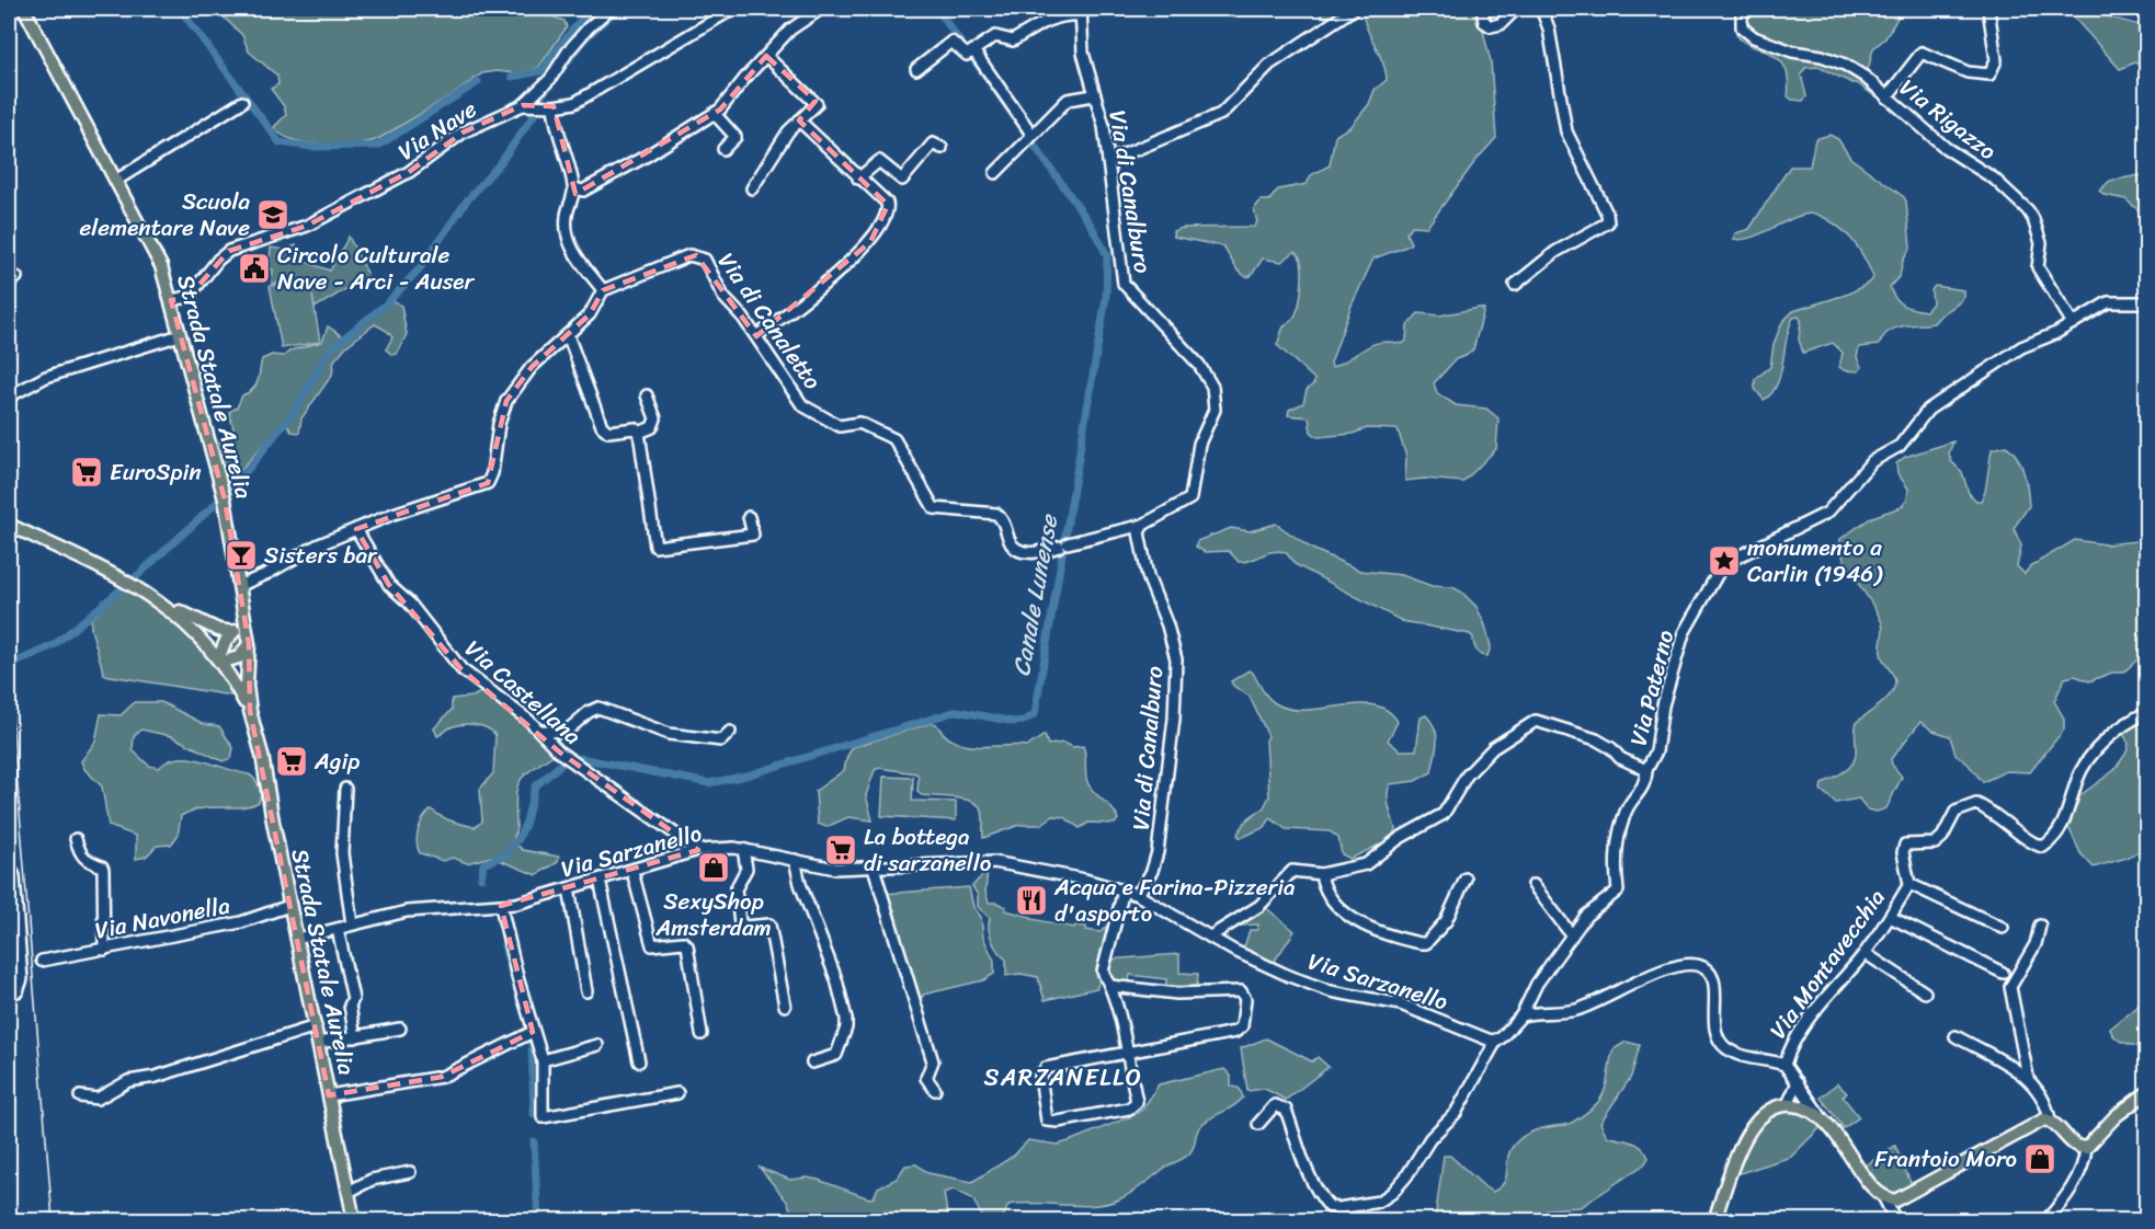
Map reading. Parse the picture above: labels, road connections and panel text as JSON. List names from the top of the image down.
{
  "streets": {
    "main road": ["Strada Statale Aurelia", "Via Montavecchia"],
    "street": [
      "Via Rigazzo",
      "Via Nave",
      "Via di Canalburo",
      "Via di Canaletto",
      "Via Paterno",
      "Via Castellana",
      "Via Sarzanello",
      "Via Navonella"
    ]
  },
  "crossings": [
    ["Via Rigazzo", "Via Paterno"],
    ["Via Nave", "Strada Statale Aurelia"],
    ["Via di Canalburo", "Via di Canaletto"],
    ["Via di Canalburo", "Via Sarzanello"],
    ["Strada Statale Aurelia", "Via Sarzanello"],
    ["Strada Statale Aurelia", "Via Navonella"],
    ["Via Paterno", "Via Sarzanello"],
    ["Via Castellana", "Via Sarzanello"]
  ],
  "districts": ["SARZANELLO"],
  "water": ["Canale Lunense"],
  "places": {
    "school or university": ["Scuola elementare Nave"],
    "public building": ["Circolo Culturale Nave - Arci - Auser"],
    "supermarket": ["EuroSpin", "Agip", "La bottega di sarzanello"],
    "bar": ["Sisters bar"],
    "place": ["monumento a Carlin (1946)"],
    "shop": ["SexyShop Amsterdam", "Frantoio Moro"],
    "restaurant": ["Acqua e Farina-Pizzeria d'asporto"]
  }
}
